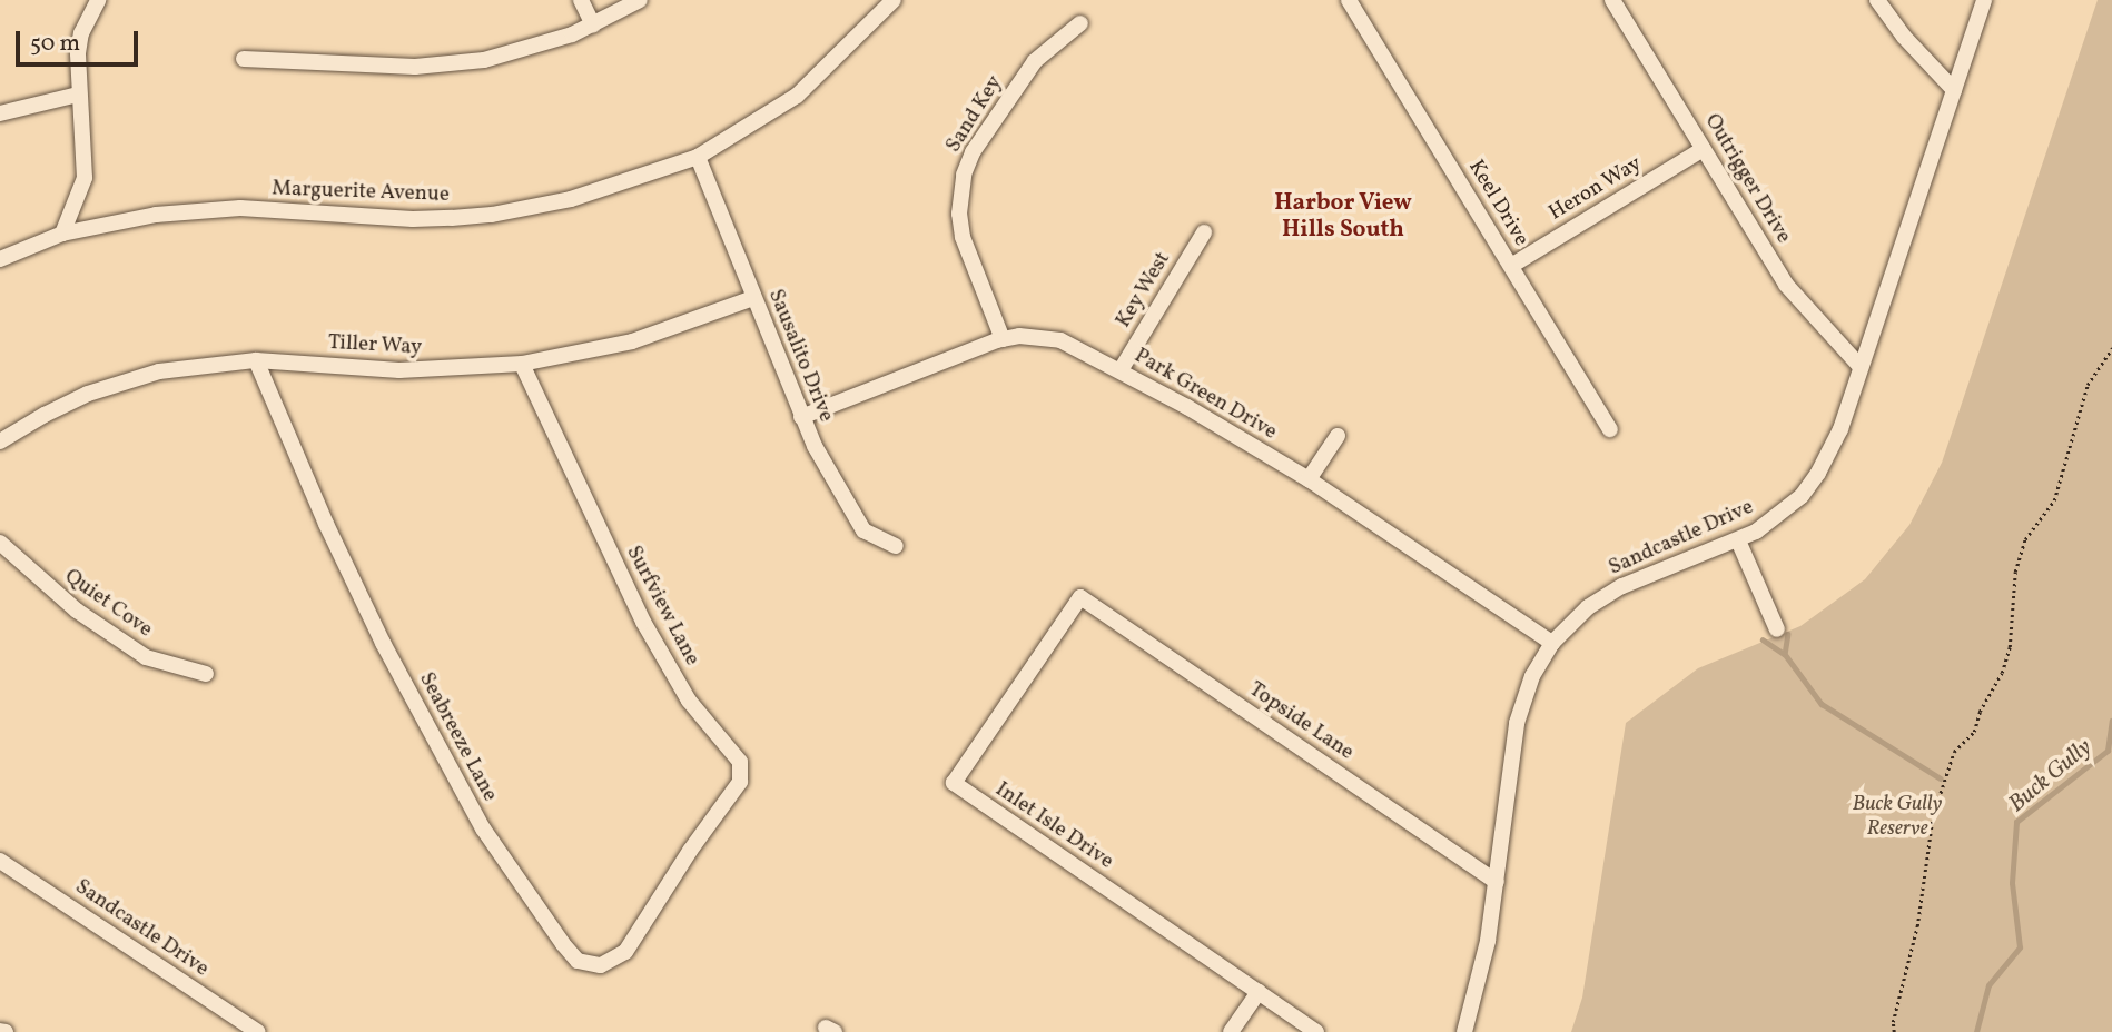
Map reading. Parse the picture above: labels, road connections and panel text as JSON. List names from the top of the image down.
{
  "streets": {
    "street": [
      "Sand Key",
      "Outrigger Drive",
      "Heron Way",
      "Marguerite Avenue",
      "Keel Drive",
      "Key West",
      "Tiller Way",
      "Sausalito Drive",
      "Park Green Drive",
      "Sandcastle Drive",
      "Quiet Cove",
      "Surfview Lane",
      "Topside Lane",
      "Seabreeze Lane",
      "Inlet Isle Drive"
    ]
  },
  "crossings": [
    ["Sand Key", "Park Green Drive"],
    ["Outrigger Drive", "Heron Way"],
    ["Outrigger Drive", "Sandcastle Drive"],
    ["Heron Way", "Keel Drive"],
    ["Marguerite Avenue", "Sausalito Drive"],
    ["Key West", "Park Green Drive"],
    ["Tiller Way", "Sausalito Drive"],
    ["Tiller Way", "Surfview Lane"],
    ["Tiller Way", "Seabreeze Lane"],
    ["Sausalito Drive", "Park Green Drive"],
    ["Park Green Drive", "Sandcastle Drive"],
    ["Sandcastle Drive", "Topside Lane"],
    ["Surfview Lane", "Seabreeze Lane"],
    ["Topside Lane", "Inlet Isle Drive"]
  ],
  "districts": ["Harbor View Hills South"],
  "water": ["Buck Gully"],
  "parks": ["Buck Gully Reserve"],
  "scale_bar": "50 m"
}
